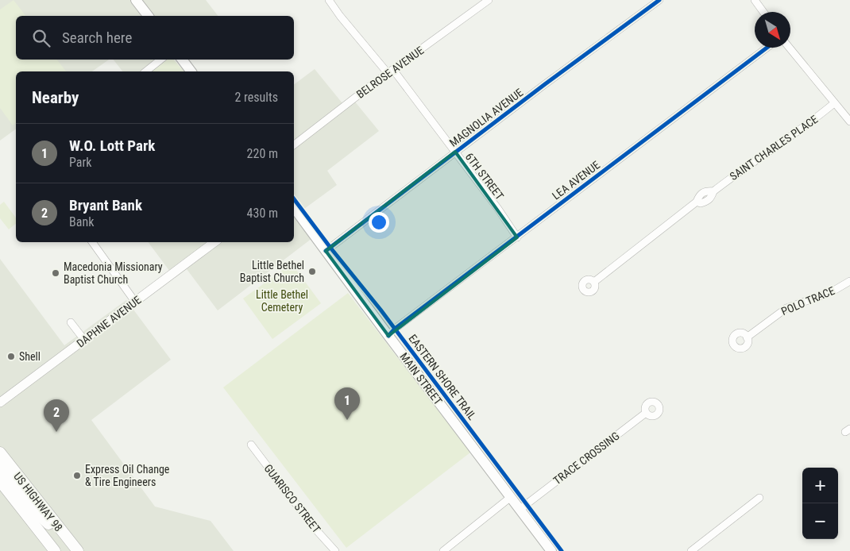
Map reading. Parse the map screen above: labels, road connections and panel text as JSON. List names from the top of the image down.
{
  "streets": {
    "main road": ["MAIN STREET", "US HIGHWAY 98"],
    "street": [
      "BELROSE AVENUE",
      "MAGNOLIA AVENUE",
      "SAINT CHARLES PLACE",
      "6TH STREET",
      "LEA AVENUE",
      "POLO TRACE",
      "DAPHNE AVENUE",
      "TRACE CROSSING",
      "GUARISCO STREET"
    ],
    "cycle path": ["EASTERN SHORE TRAIL"]
  },
  "crossings": [
    ["BELROSE AVENUE", "6TH STREET"],
    ["MAGNOLIA AVENUE", "6TH STREET"],
    ["MAGNOLIA AVENUE", "MAIN STREET"],
    ["6TH STREET", "LEA AVENUE"],
    ["LEA AVENUE", "MAIN STREET"],
    ["MAIN STREET", "TRACE CROSSING"]
  ],
  "parks": ["Little Bethel Cemetery"],
  "places": [
    "Little Bethel Baptist Church",
    "Macedonia Missionary Baptist Church",
    "Shell",
    "Express Oil Change & Tire Engineers"
  ],
  "north": "bottom right",
  "page": {
    "search": "Search here",
    "heading": ["Nearby", "2 results"],
    "list": [
      {
        "mark": "1",
        "name": "W.O. Lott Park",
        "note": "Park",
        "value": "220 m"
      },
      {
        "mark": "2",
        "name": "Bryant Bank",
        "note": "Bank",
        "value": "430 m"
      }
    ],
    "pins": ["1", "2"],
    "map_buttons": ["+", "−"]
  }
}
